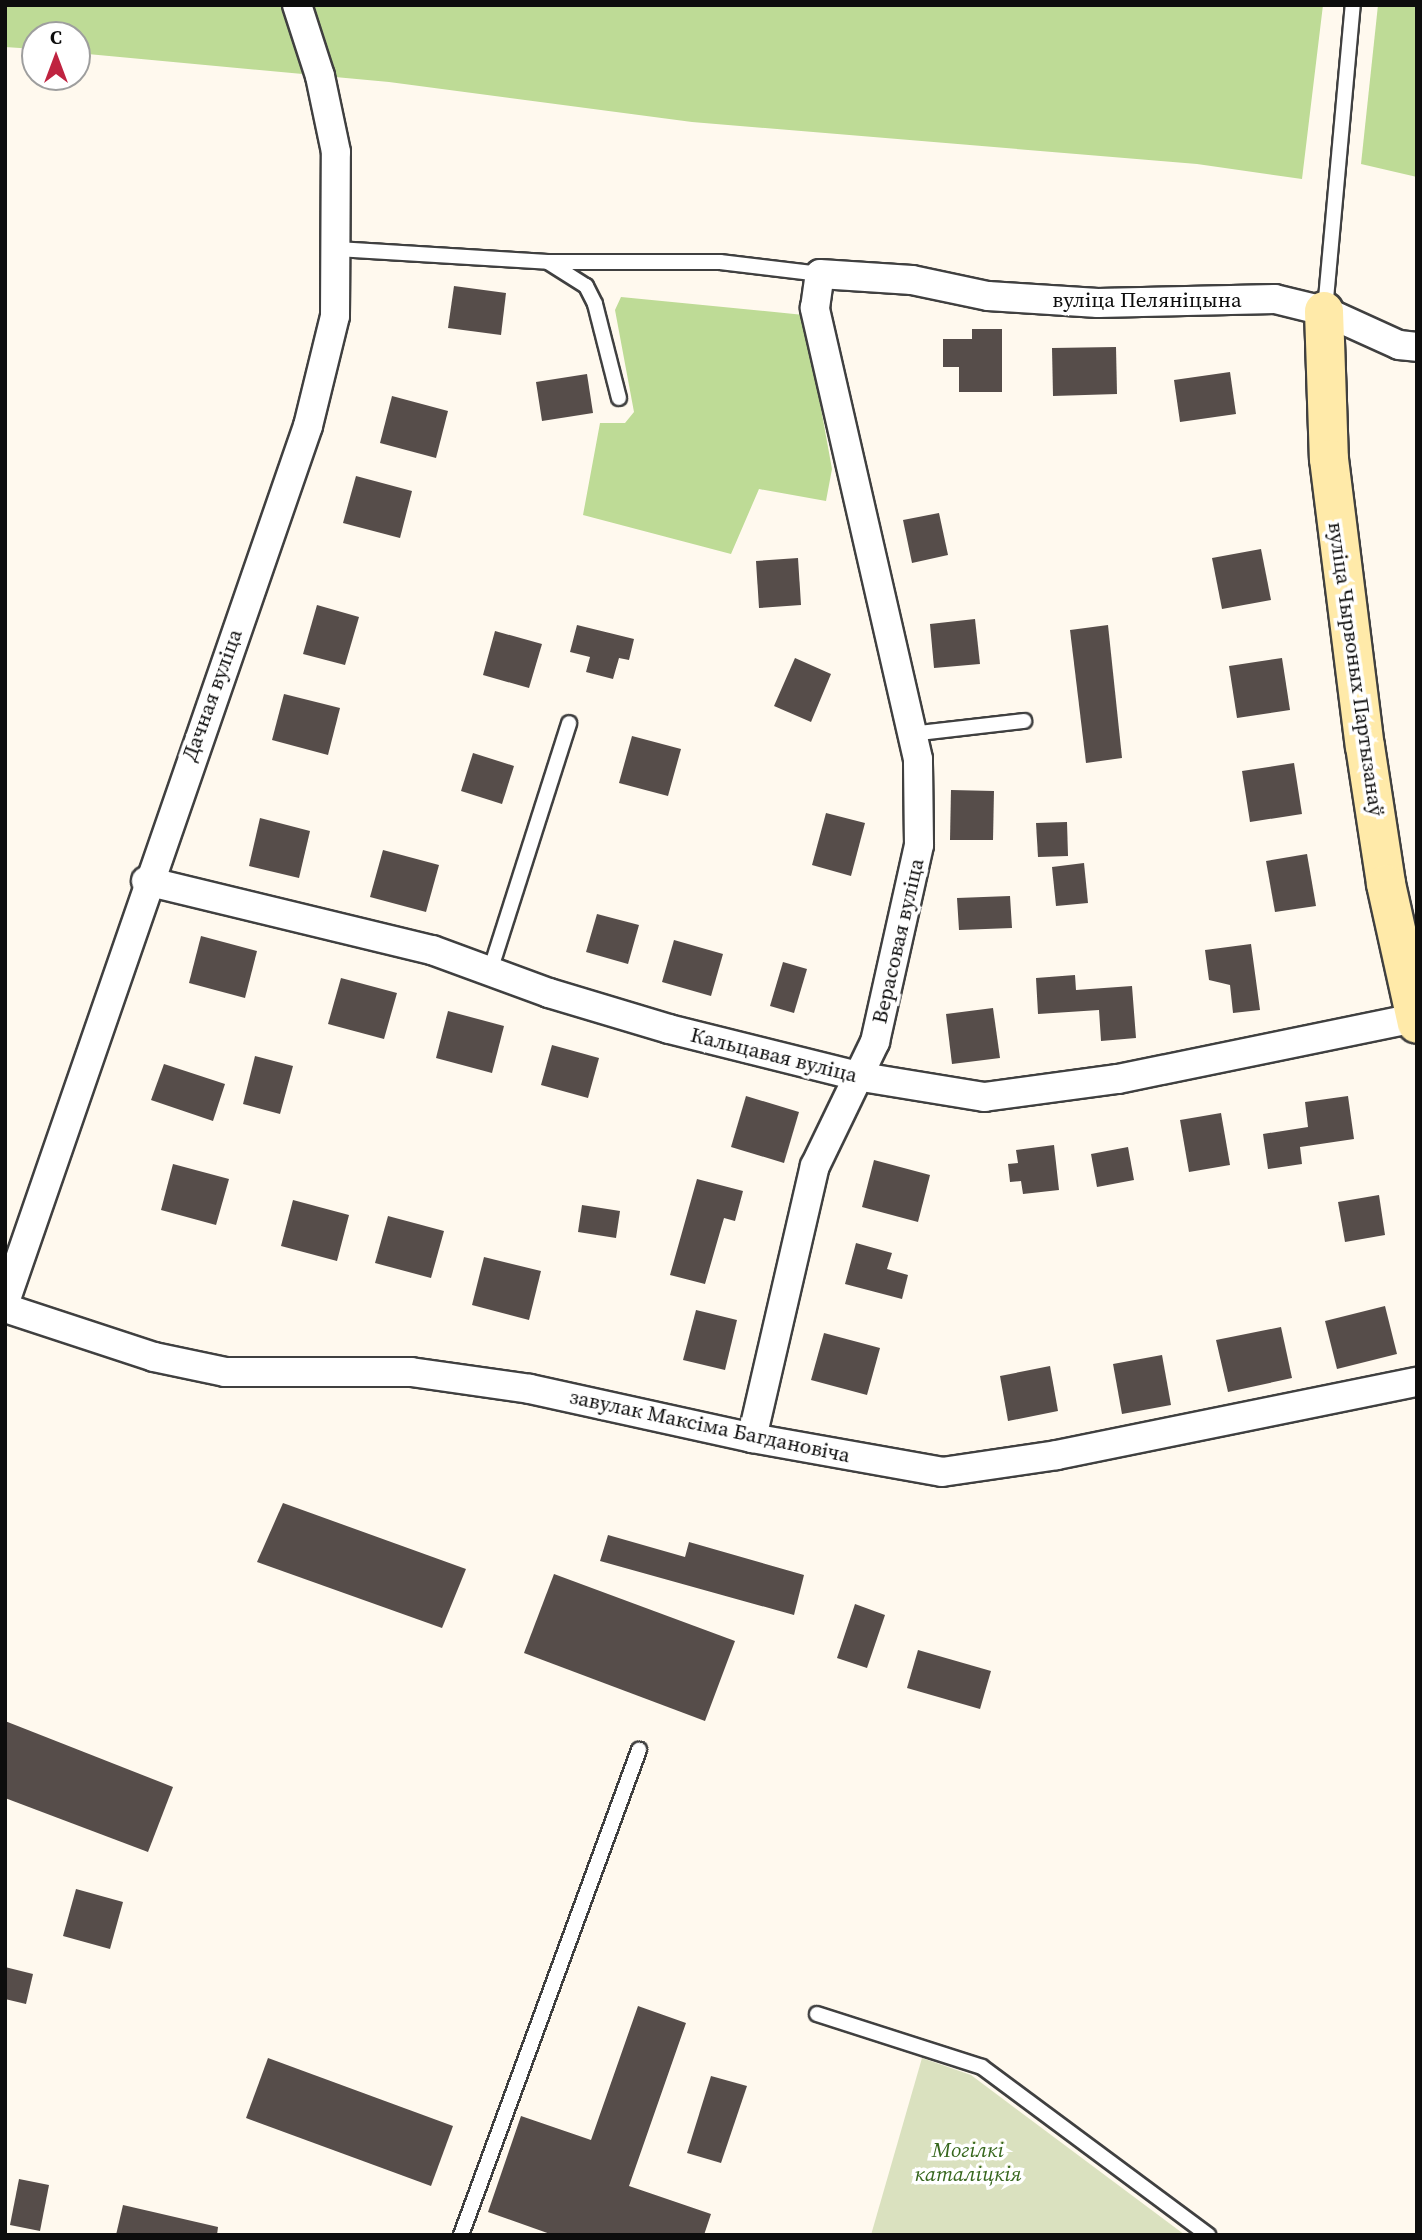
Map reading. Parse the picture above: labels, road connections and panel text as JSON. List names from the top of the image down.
{
  "streets": {
    "street": [
      "вуліца Пеляніцына",
      "вуліца Чырвоных Партызанаў",
      "Дачная вуліца",
      "Верасовая вуліца",
      "Кальцавая вуліца",
      "завулак Максіма Багдановіча"
    ]
  },
  "crossings": [
    ["вуліца Пеляніцына", "вуліца Чырвоных Партызанаў"],
    ["вуліца Пеляніцына", "Верасовая вуліца"],
    ["вуліца Чырвоных Партызанаў", "Кальцавая вуліца"],
    ["Дачная вуліца", "Кальцавая вуліца"],
    ["Верасовая вуліца", "Кальцавая вуліца"],
    ["Верасовая вуліца", "завулак Максіма Багдановіча"]
  ],
  "parks": ["Могілкі каталіцкія"],
  "north": "top"
}
